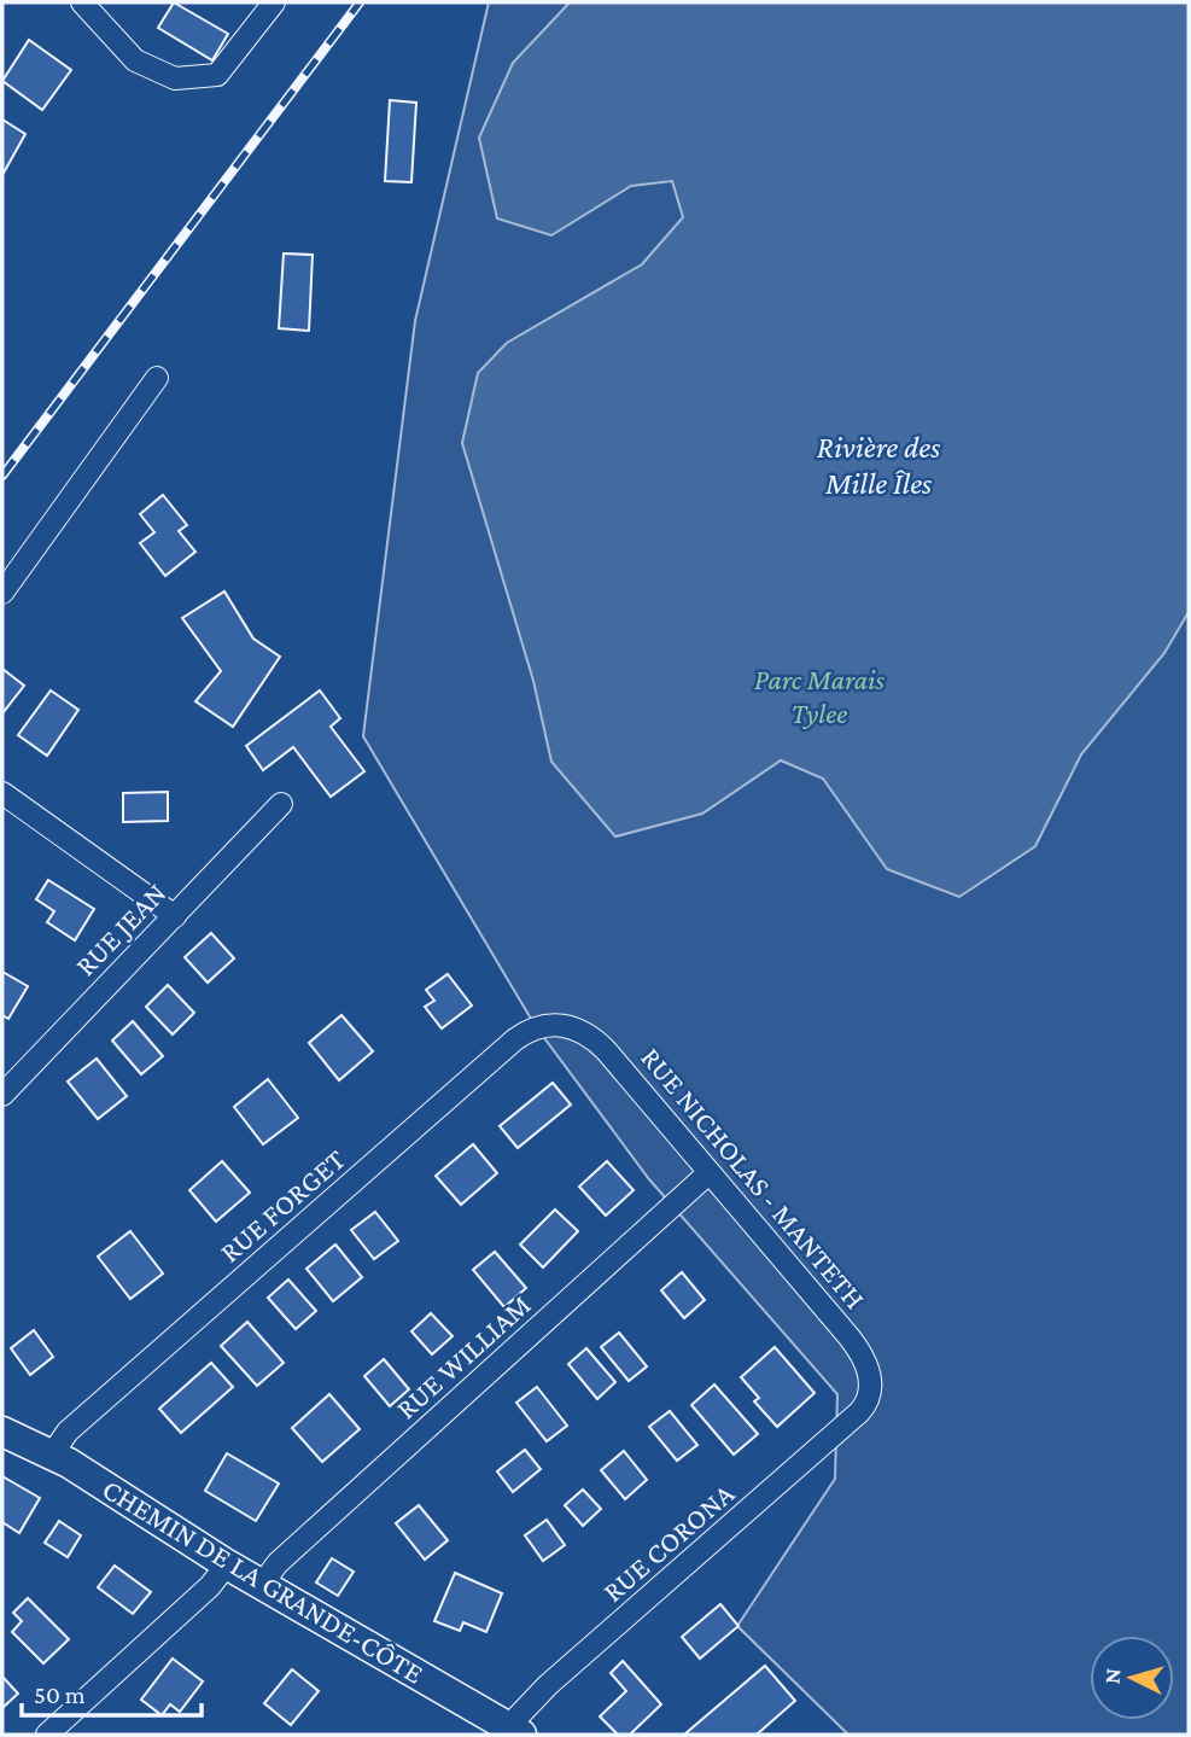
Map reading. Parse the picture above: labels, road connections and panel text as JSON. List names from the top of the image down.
{
  "streets": {
    "main road": ["CHEMIN DE LA GRANDE-CÔTE"],
    "street": [
      "RUE JEAN",
      "RUE NICHOLAS - MANTETH",
      "RUE FORGET",
      "RUE WILLIAM",
      "RUE CORONA"
    ]
  },
  "crossings": [
    ["RUE NICHOLAS - MANTETH", "RUE FORGET"],
    ["RUE NICHOLAS - MANTETH", "RUE WILLIAM"],
    ["RUE NICHOLAS - MANTETH", "RUE CORONA"],
    ["RUE FORGET", "CHEMIN DE LA GRANDE-CÔTE"],
    ["RUE WILLIAM", "CHEMIN DE LA GRANDE-CÔTE"],
    ["RUE CORONA", "CHEMIN DE LA GRANDE-CÔTE"]
  ],
  "water": ["Rivière des Mille Îles"],
  "parks": ["Parc Marais Tylee"],
  "scale_bar": "50 m",
  "north": "left"
}
